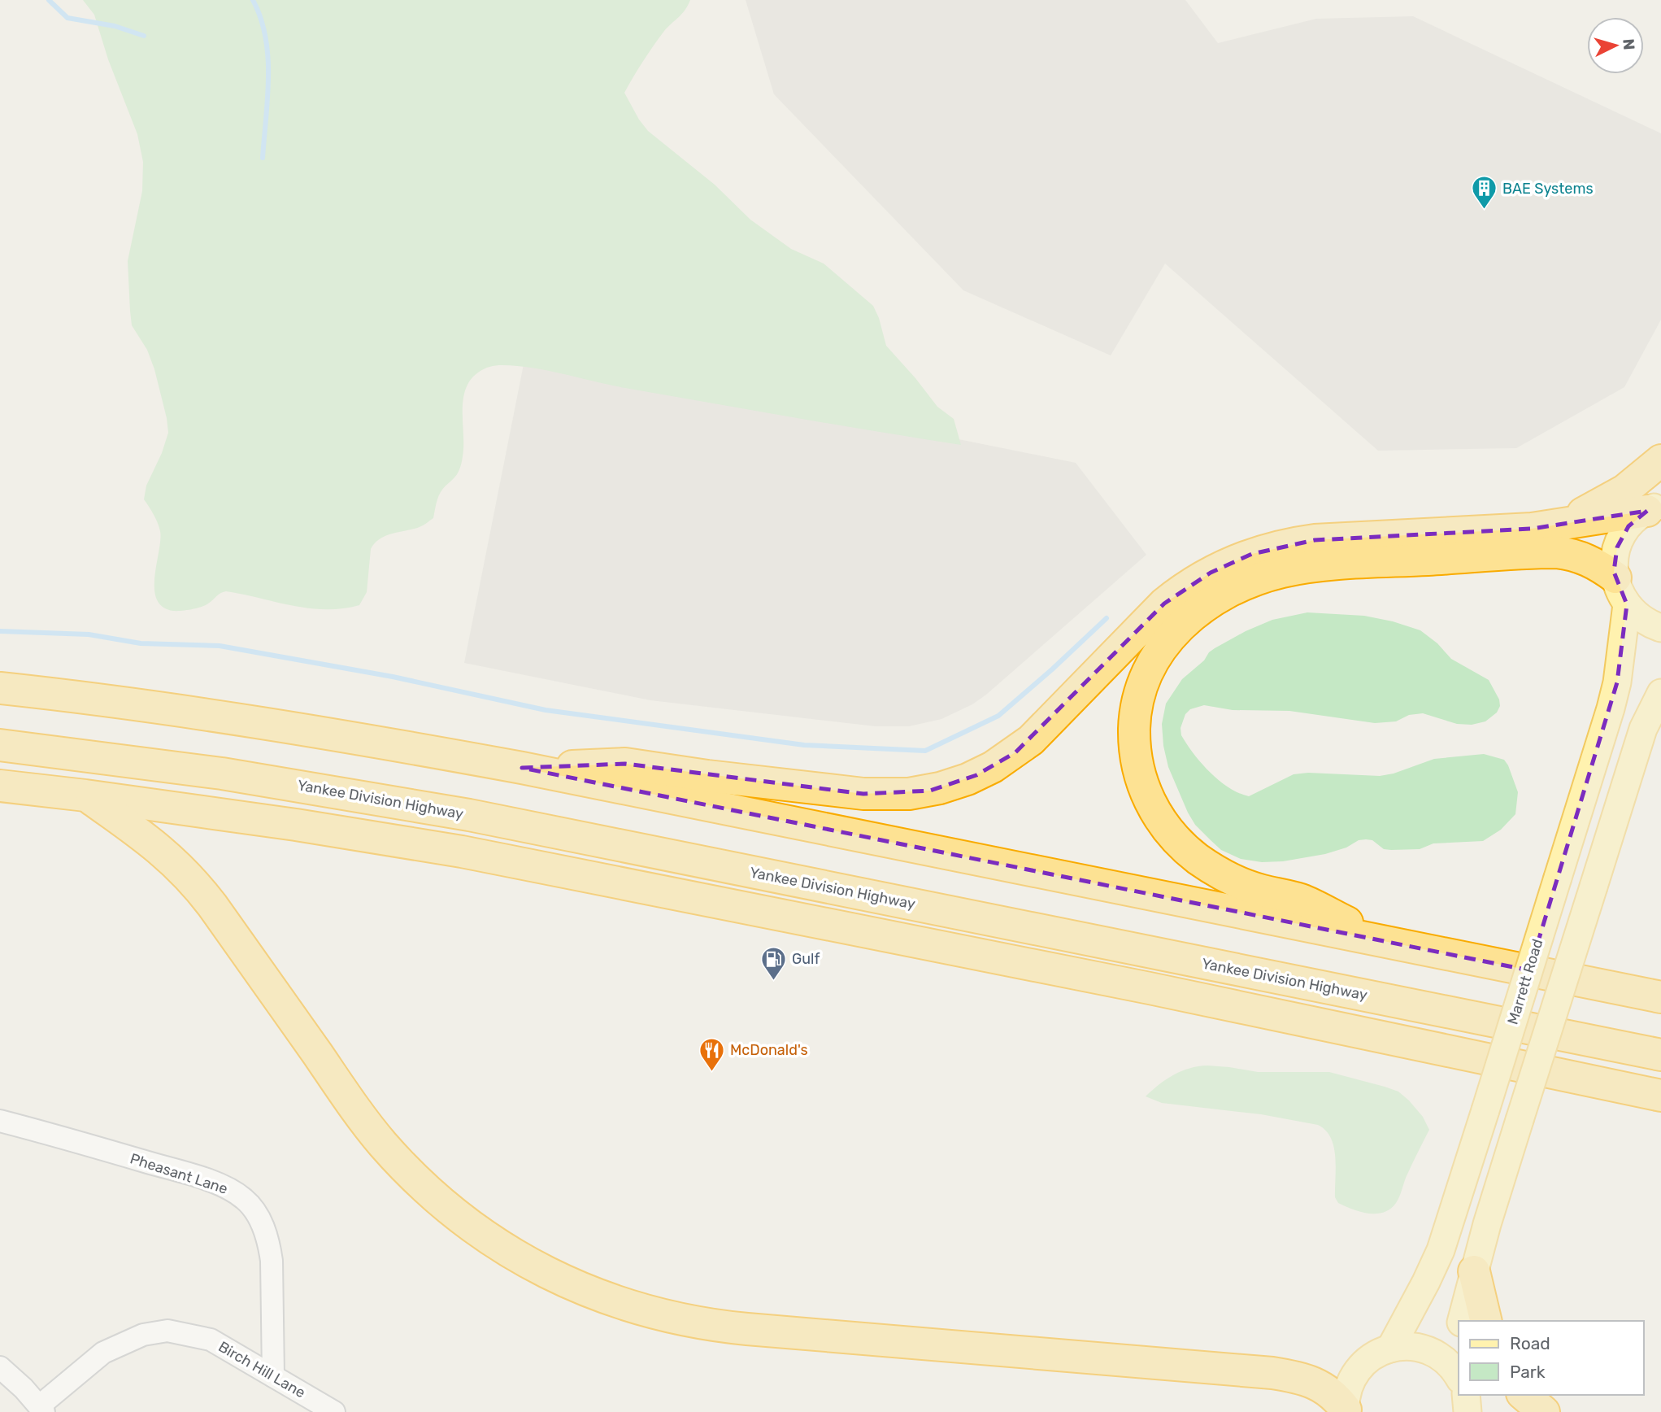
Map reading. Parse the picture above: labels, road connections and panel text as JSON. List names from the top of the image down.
{
  "streets": {
    "highway": ["Yankee Division Highway"],
    "main road": ["Marrett Road"],
    "street": ["Pheasant Lane", "Birch Hill Lane"]
  },
  "crossings": [
    ["Pheasant Lane", "Birch Hill Lane"]
  ],
  "places": {
    "building": ["BAE Systems"],
    "fuel station": ["Gulf"],
    "restaurant": ["McDonald's"]
  },
  "legend": ["Road", "Park"],
  "north": "right"
}
